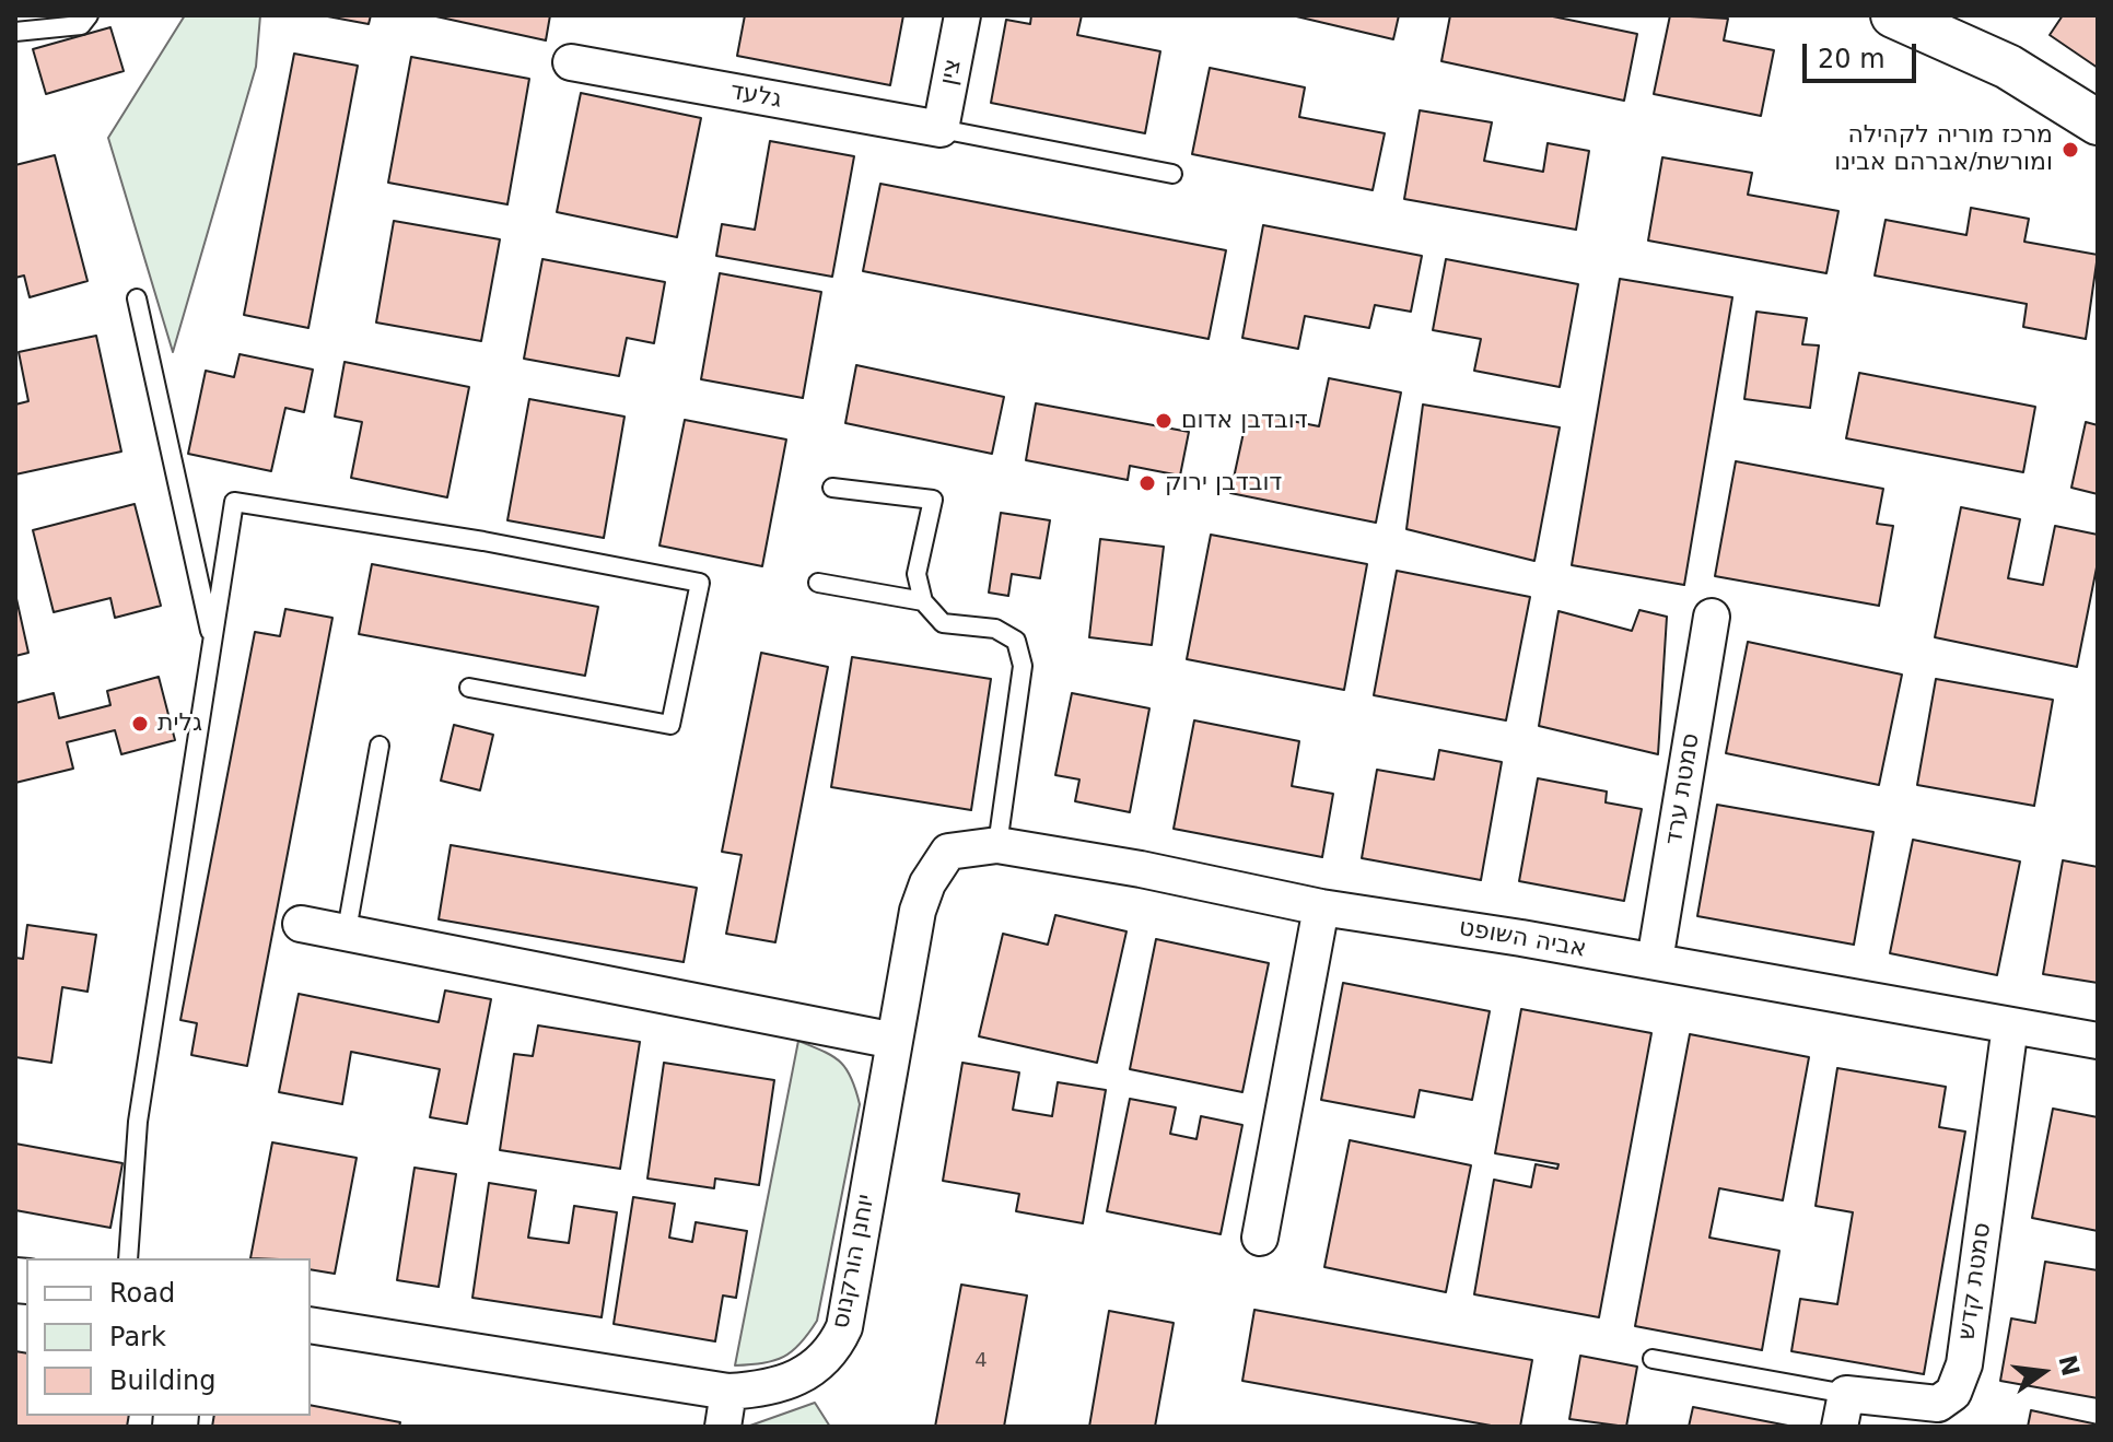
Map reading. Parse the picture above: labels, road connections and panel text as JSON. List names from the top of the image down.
{
  "streets": {
    "street": [
      "צין",
      "גלעד",
      "סמטת ערד",
      "אביה השופט",
      "יוחנן הורקנוס",
      "סמטת קדש"
    ]
  },
  "crossings": [
    ["צין", "גלעד"],
    ["סמטת ערד", "אביה השופט"],
    ["אביה השופט", "יוחנן הורקנוס"],
    ["אביה השופט", "סמטת קדש"]
  ],
  "places": [
    "מרכז מוריה לקהילה ומורשת/אברהם אבינו",
    "דובדבן אדום",
    "דובדבן ירוק",
    "גלית"
  ],
  "house_numbers": ["4"],
  "legend": ["Road", "Park", "Building"],
  "scale_bar": "20 m",
  "north": "right"
}
